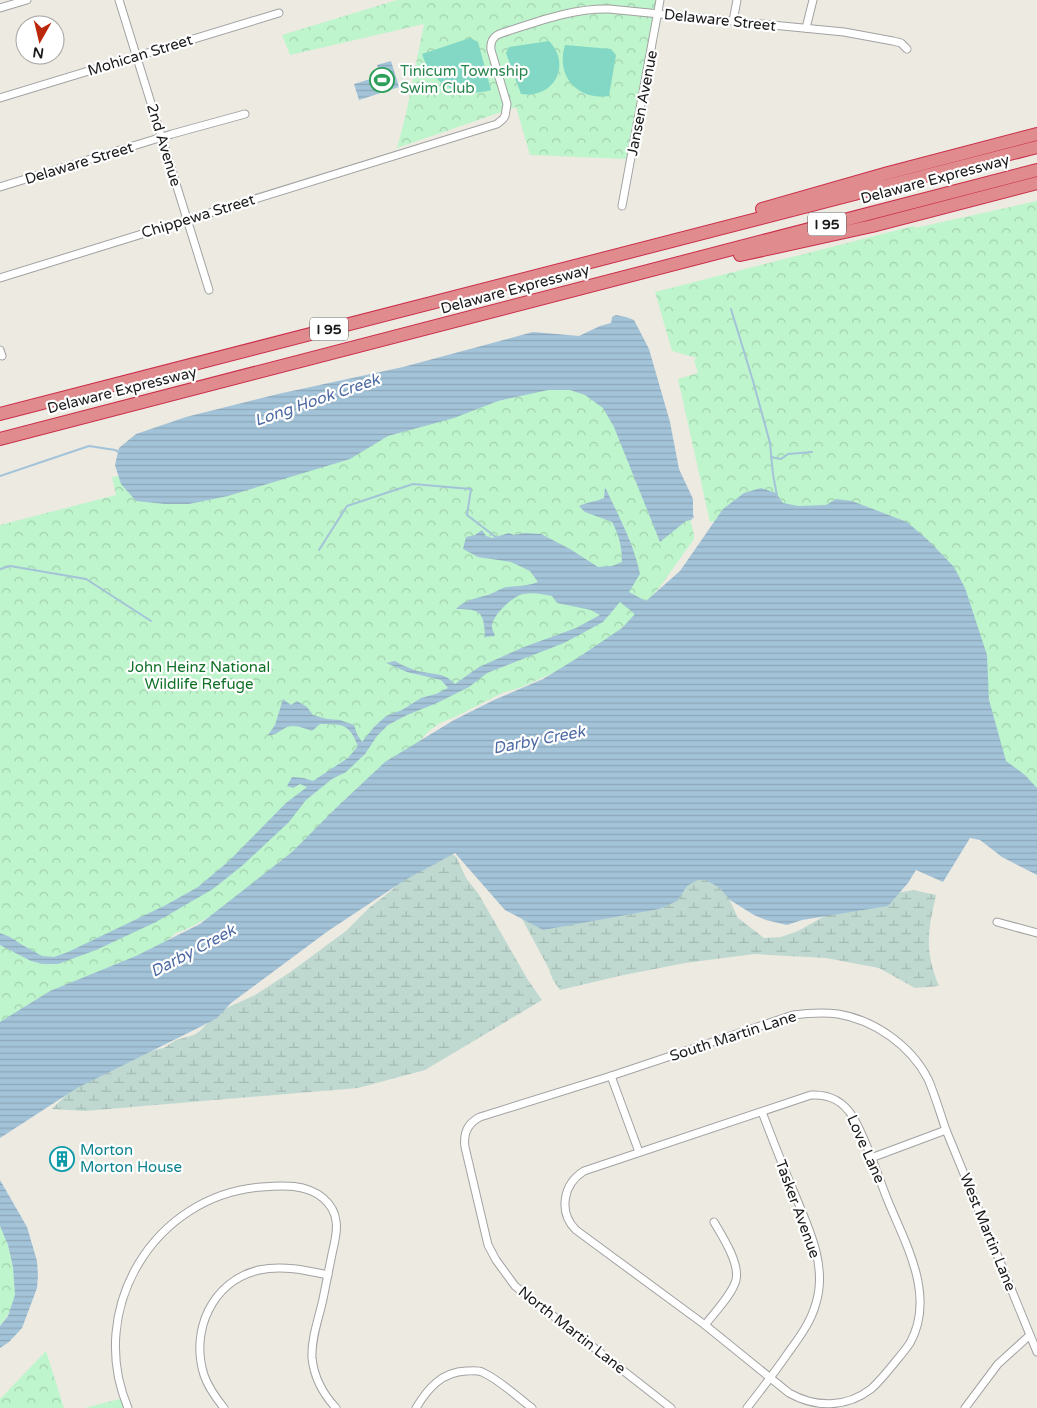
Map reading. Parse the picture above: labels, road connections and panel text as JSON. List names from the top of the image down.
{
  "streets": {
    "highway": ["Delaware Expressway", "I 95"],
    "street": [
      "Delaware Street",
      "Mohican Street",
      "Jansen Avenue",
      "2nd Avenue",
      "Chippewa Street",
      "South Martin Lane",
      "Love Lane",
      "Tasker Avenue",
      "West Martin Lane",
      "North Martin Lane"
    ]
  },
  "crossings": [
    ["Delaware Street", "Jansen Avenue"],
    ["Delaware Street", "2nd Avenue"],
    ["Delaware Street", "Chippewa Street"],
    ["Mohican Street", "2nd Avenue"],
    ["2nd Avenue", "Chippewa Street"],
    ["South Martin Lane", "West Martin Lane"],
    ["South Martin Lane", "North Martin Lane"],
    ["Love Lane", "Tasker Avenue"]
  ],
  "water": ["Long Hook Creek", "Darby Creek"],
  "parks": ["John Heinz National Wildlife Refuge"],
  "places": {
    "sports": ["Tinicum Township Swim Club"],
    "building": ["Morton Morton House"]
  },
  "north": "bottom"
}
